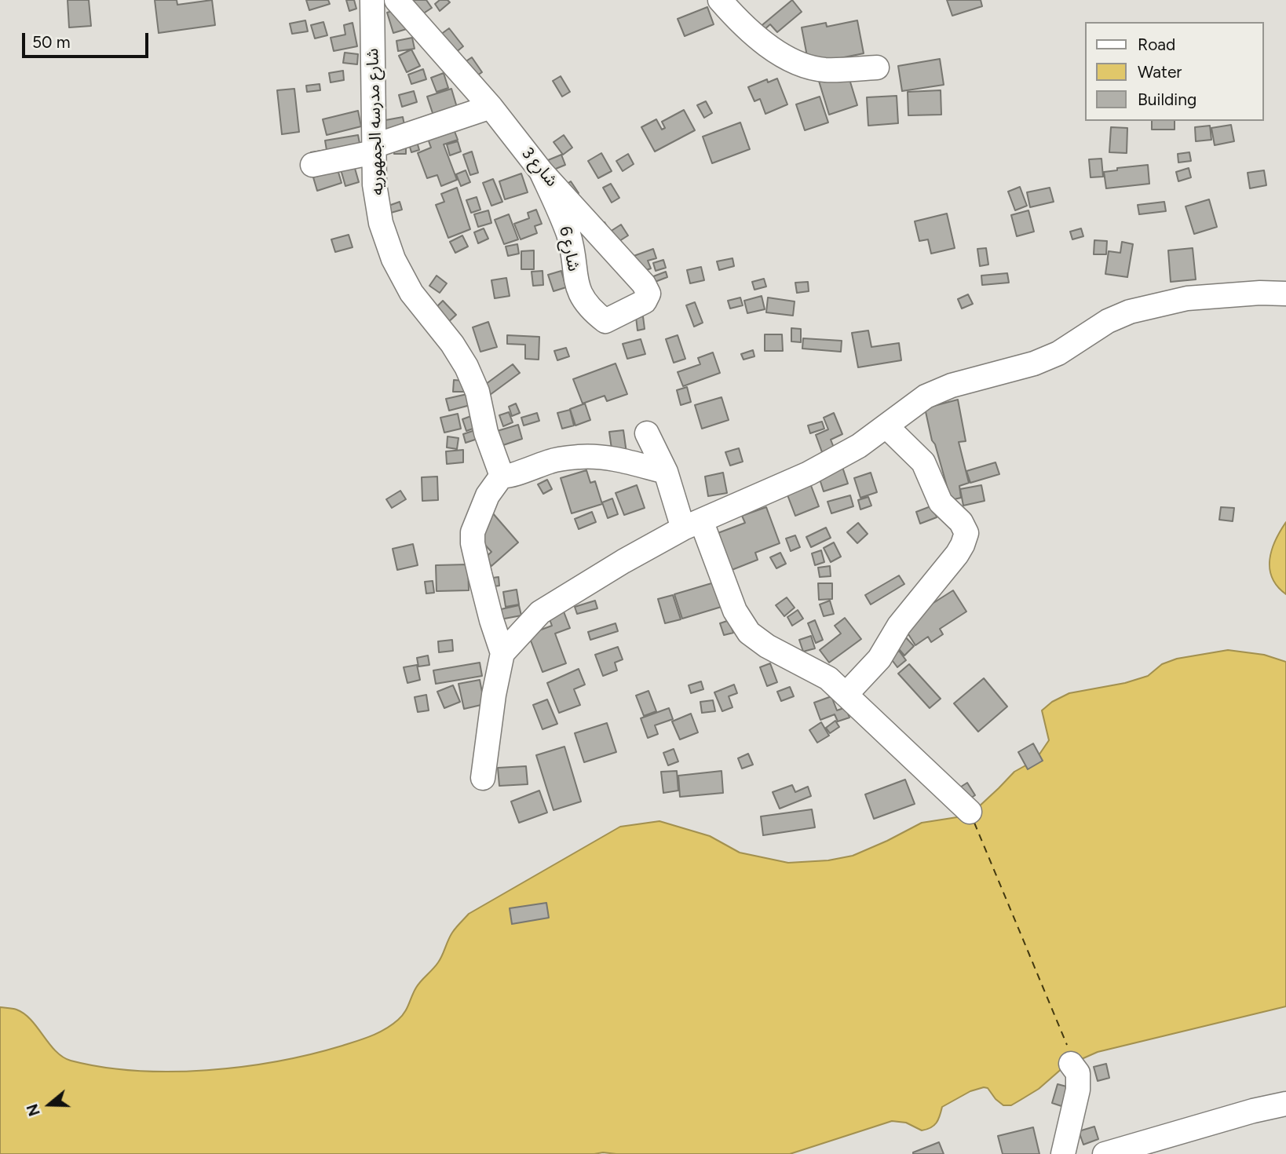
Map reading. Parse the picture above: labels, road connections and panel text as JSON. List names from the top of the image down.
{
  "streets": {
    "street": ["شارع مدرسه الجمهوريه", "شارع 3", "شارع 6"]
  },
  "crossings": [
    ["شارع 3", "شارع 6"]
  ],
  "legend": ["Road", "Water", "Building"],
  "scale_bar": "50 m",
  "north": "left"
}
